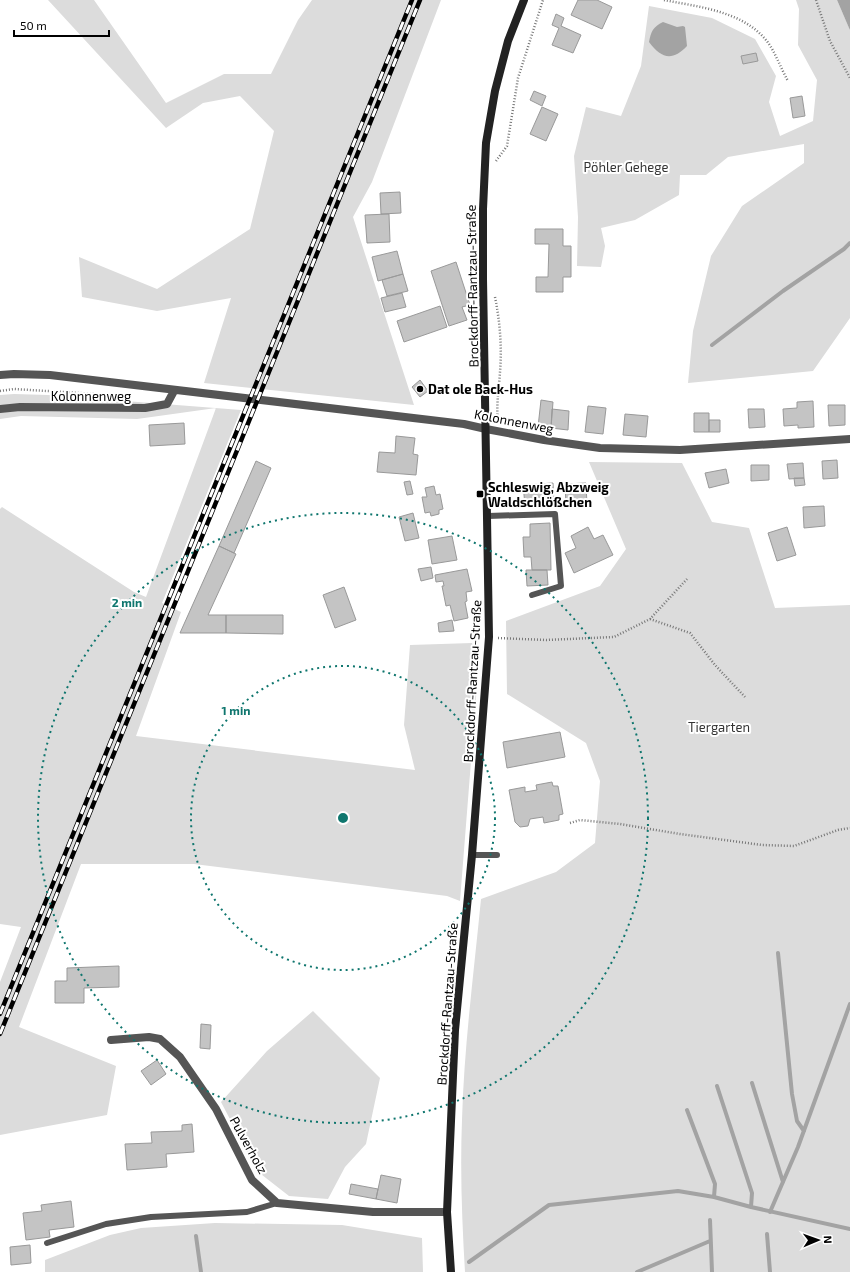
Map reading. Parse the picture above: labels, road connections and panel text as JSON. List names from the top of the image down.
{
  "streets": {
    "street": ["Brockdorff-Rantzau-Straße", "Kolonnenweg", "Pulverholz"]
  },
  "crossings": [
    ["Brockdorff-Rantzau-Straße", "Kolonnenweg"]
  ],
  "parks": ["Pöhler Gehege", "Tiergarten"],
  "places": {
    "other": ["Dat ole Back-Hus"],
    "transit": ["Schleswig, Abzweig Waldschlößchen"]
  },
  "scale_bar": "50 m",
  "north": "right",
  "rings": ["2 min", "1 min"]
}
